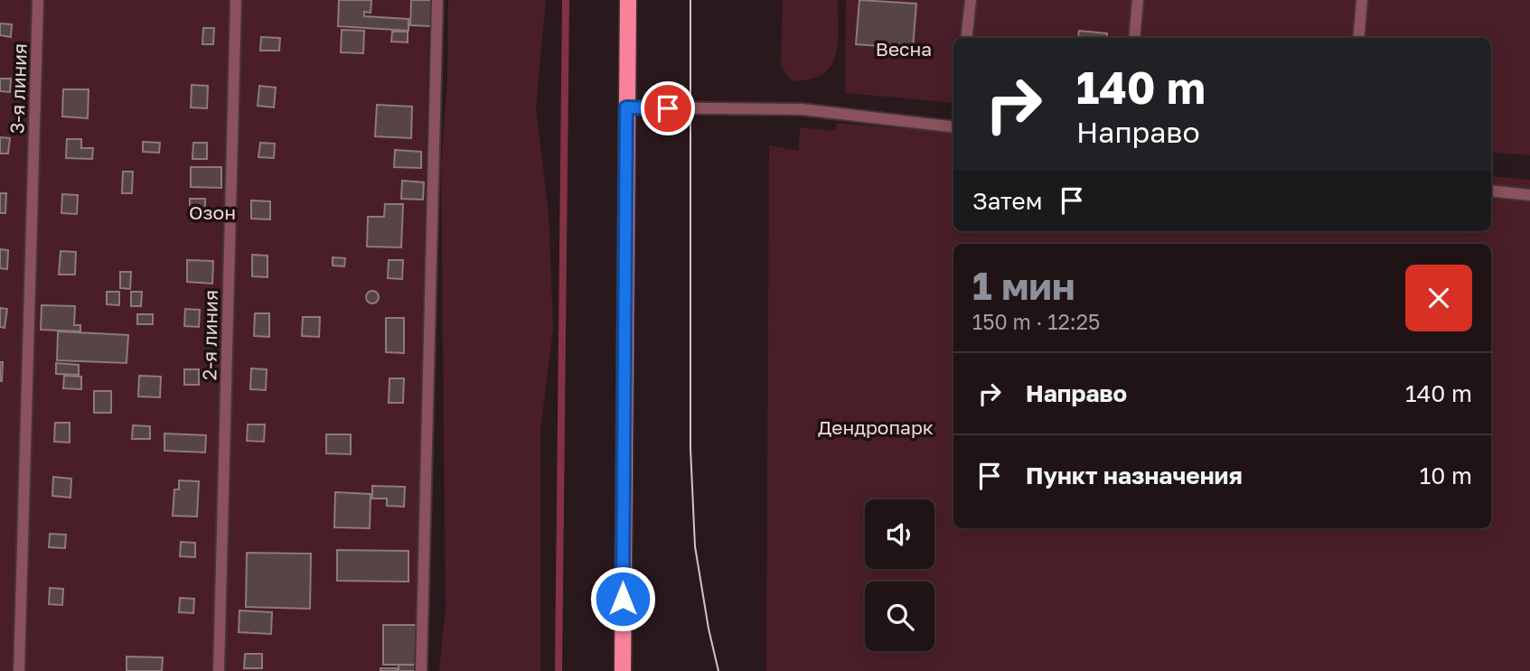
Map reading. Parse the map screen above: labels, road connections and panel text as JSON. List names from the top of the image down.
{
  "streets": {
    "lane": ["3-я линия", "2-я линия"]
  },
  "parks": ["Весна", "Озон", "Дендропарк"],
  "page": {
    "turn": ["140 m", "Направо"],
    "then": "Затем",
    "heading": ["1 мин", "150 m · 12:25"],
    "list": [
      {
        "name": "Направо",
        "value": "140 m"
      },
      {
        "name": "Пункт назначения",
        "value": "10 m"
      }
    ]
  }
}
